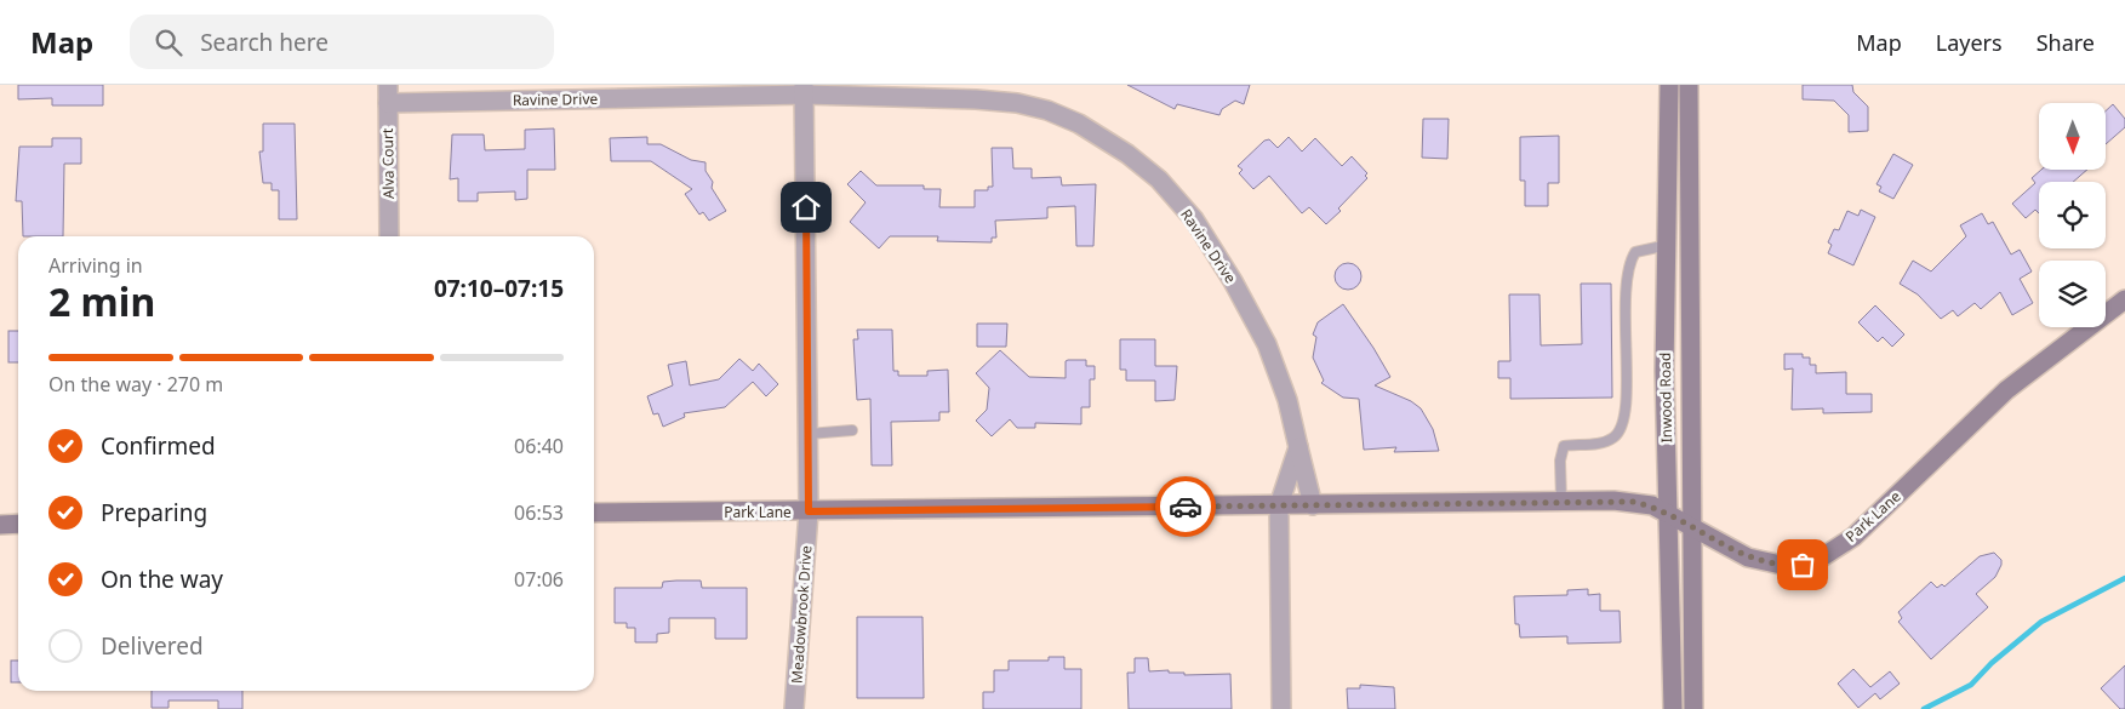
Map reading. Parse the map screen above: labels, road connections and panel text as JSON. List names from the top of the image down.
{
  "streets": {
    "street": [
      "Ravine Drive",
      "Alva Court",
      "Inwood Road",
      "Park Lane",
      "Meadowbrook Drive"
    ]
  },
  "crossings": [
    ["Ravine Drive", "Alva Court"],
    ["Ravine Drive", "Park Lane"],
    ["Ravine Drive", "Meadowbrook Drive"],
    ["Inwood Road", "Park Lane"],
    ["Park Lane", "Meadowbrook Drive"]
  ],
  "north": "bottom",
  "page": {
    "header": "Map",
    "search": "Search here",
    "nav": ["Map", "Layers", "Share"],
    "heading": ["2 min", "Arriving in", "07:10–07:15"],
    "bar": "On the way · 270 m",
    "list": [
      ["Confirmed", "06:40"],
      ["Preparing", "06:53"],
      ["On the way", "07:06"],
      "Delivered"
    ]
  }
}
